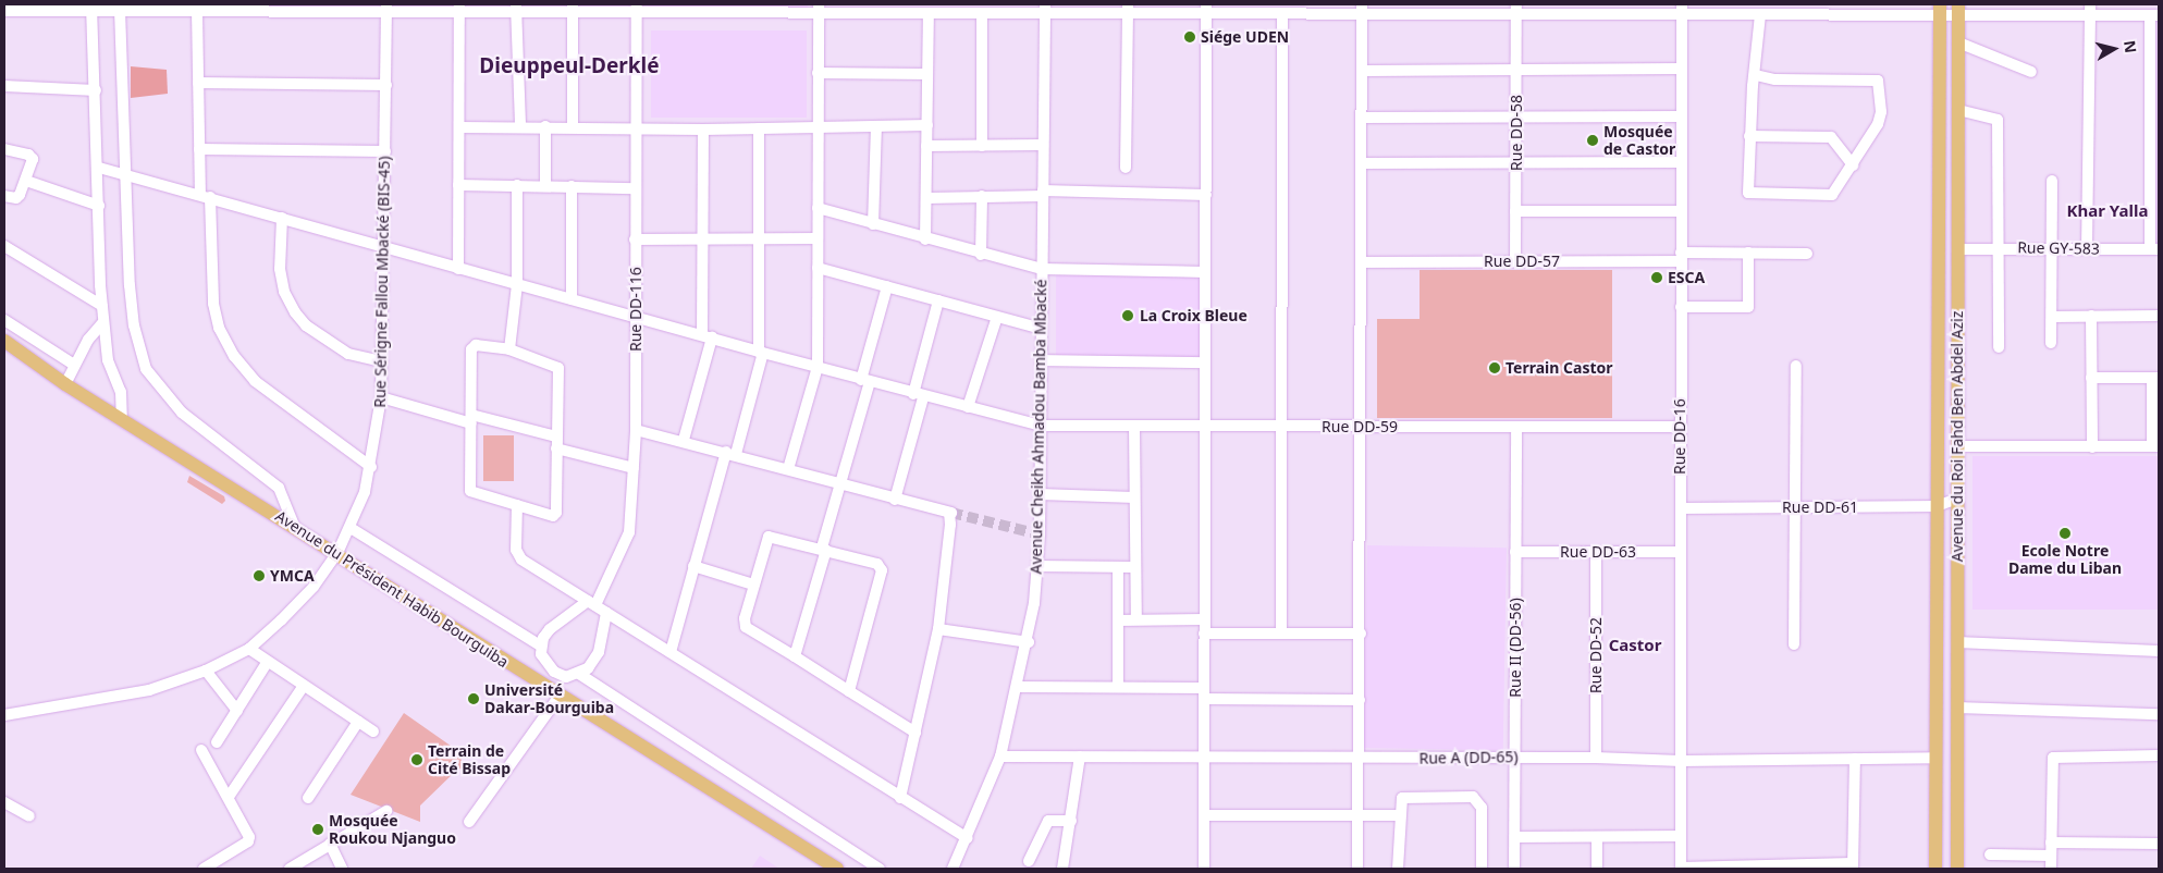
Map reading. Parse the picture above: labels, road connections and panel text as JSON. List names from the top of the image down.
{
  "streets": {
    "main road": ["Avenue du Roi Fahd Ben Abdel Aziz", "Avenue du Président Habib Bourguiba"],
    "street": [
      "Rue DD-58",
      "Rue GY-583",
      "Rue DD-57",
      "Rue Sérigne Fallou Mbacké (BIS-45)",
      "Rue DD-116",
      "Avenue Cheikh Ahmadou Bamba Mbacké",
      "Rue DD-59",
      "Rue DD-16",
      "Rue DD-61",
      "Rue DD-63",
      "Rue II (DD-56)",
      "Rue DD-52",
      "Rue A (DD-65)"
    ]
  },
  "crossings": [
    ["Rue DD-58", "Rue DD-57"],
    ["Rue GY-583", "Avenue du Roi Fahd Ben Abdel Aziz"],
    ["Rue DD-57", "Rue DD-16"],
    ["Rue Sérigne Fallou Mbacké (BIS-45)", "Rue DD-59"],
    ["Rue Sérigne Fallou Mbacké (BIS-45)", "Avenue du Président Habib Bourguiba"],
    ["Rue DD-116", "Rue DD-59"],
    ["Avenue Cheikh Ahmadou Bamba Mbacké", "Rue DD-59"],
    ["Avenue Cheikh Ahmadou Bamba Mbacké", "Rue A (DD-65)"],
    ["Rue DD-59", "Rue DD-16"],
    ["Rue DD-59", "Rue II (DD-56)"],
    ["Rue DD-16", "Rue DD-61"],
    ["Rue DD-16", "Rue DD-63"],
    ["Rue DD-16", "Rue A (DD-65)"],
    ["Avenue du Roi Fahd Ben Abdel Aziz", "Rue DD-61"],
    ["Avenue du Roi Fahd Ben Abdel Aziz", "Rue A (DD-65)"],
    ["Rue DD-63", "Rue II (DD-56)"],
    ["Rue DD-63", "Rue DD-52"],
    ["Rue II (DD-56)", "Rue A (DD-65)"],
    ["Rue DD-52", "Rue A (DD-65)"]
  ],
  "districts": ["Dieuppeul-Derklé", "Khar Yalla", "Castor"],
  "places": [
    "Siége UDEN",
    "Mosquée de Castor",
    "ESCA",
    "La Croix Bleue",
    "Terrain Castor",
    "Ecole Notre Dame du Liban",
    "YMCA",
    "Université Dakar-Bourguiba",
    "Terrain de Cité Bissap",
    "Mosquée Roukou Njanguo"
  ],
  "north": "right"
}
